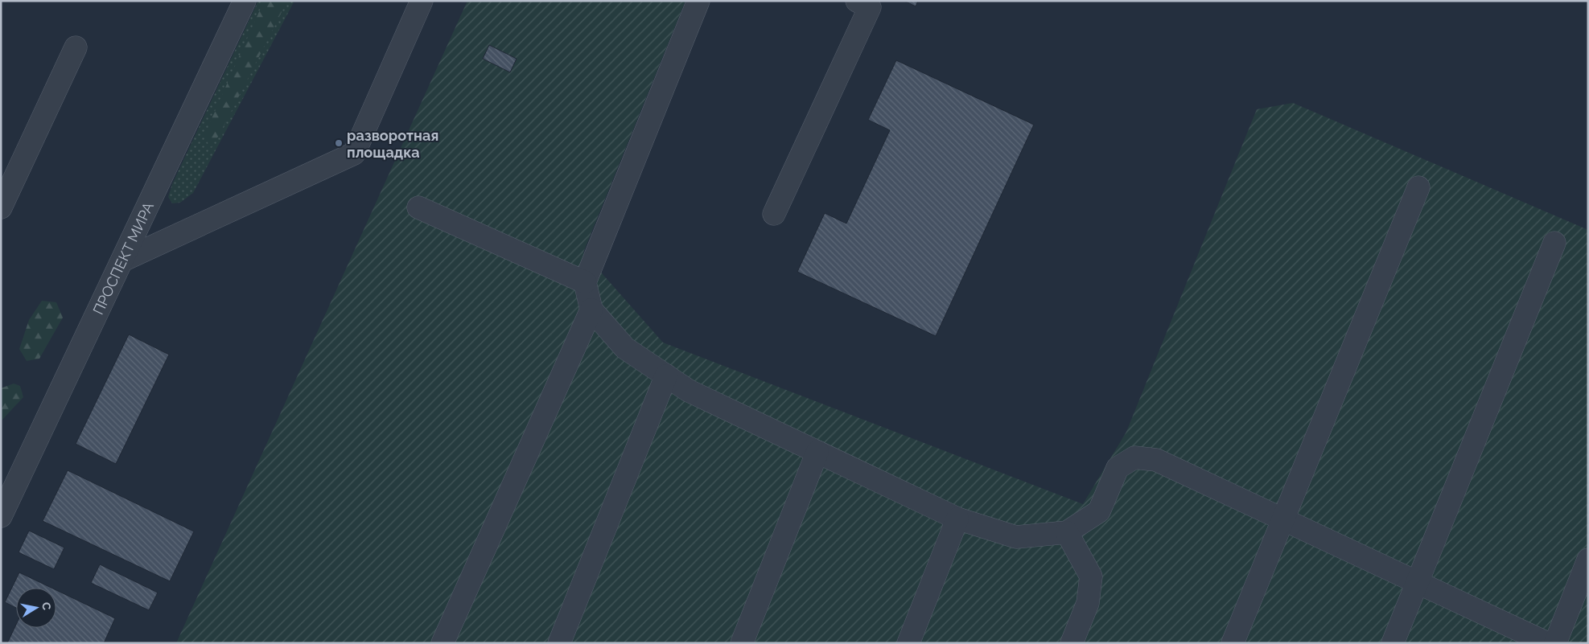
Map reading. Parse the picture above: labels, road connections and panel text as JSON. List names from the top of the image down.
{
  "streets": {
    "street": ["ПРОСПЕКТ МИРА"]
  },
  "places": ["разворотная площадка"],
  "north": "right"
}
